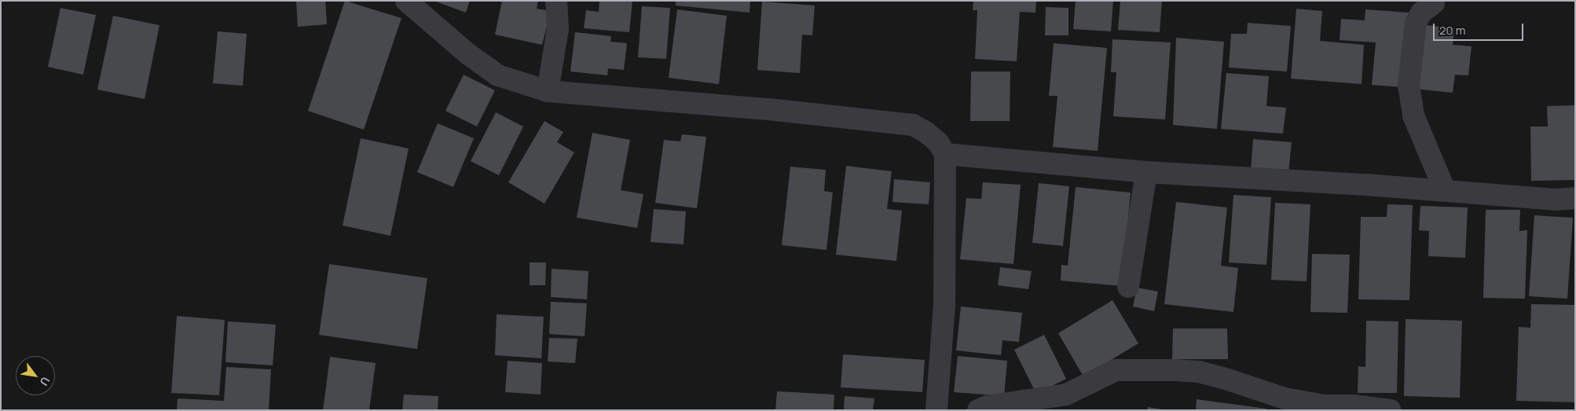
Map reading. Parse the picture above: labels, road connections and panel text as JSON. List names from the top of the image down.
{
  "scale_bar": "20 m",
  "north": "bottom right"
}
